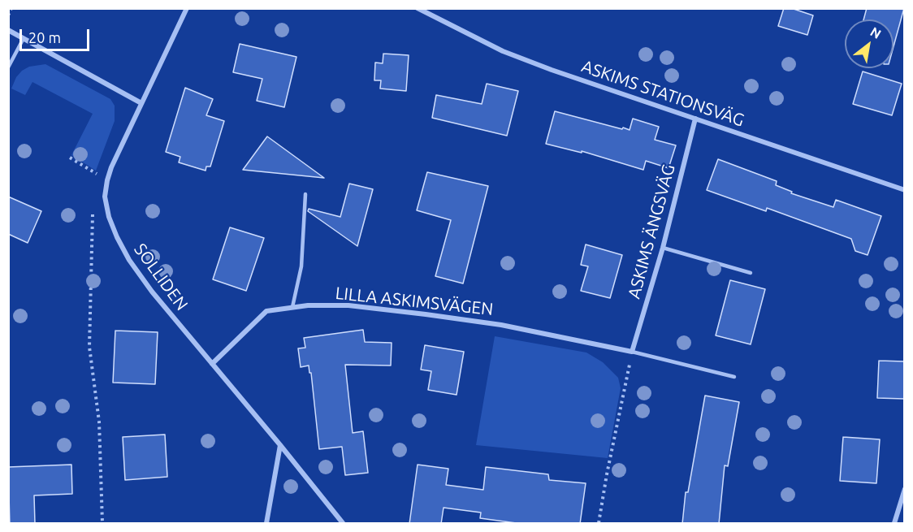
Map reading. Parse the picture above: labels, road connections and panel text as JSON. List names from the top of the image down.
{
  "streets": {
    "street": [
      "ASKIMS STATIONSVÄG",
      "ASKIMS ÄNGSVÄG",
      "SOLLIDEN",
      "LILLA ASKIMSVÄGEN"
    ]
  },
  "crossings": [
    ["ASKIMS STATIONSVÄG", "ASKIMS ÄNGSVÄG"],
    ["ASKIMS ÄNGSVÄG", "LILLA ASKIMSVÄGEN"],
    ["SOLLIDEN", "LILLA ASKIMSVÄGEN"]
  ],
  "scale_bar": "20 m",
  "north": "top right"
}
